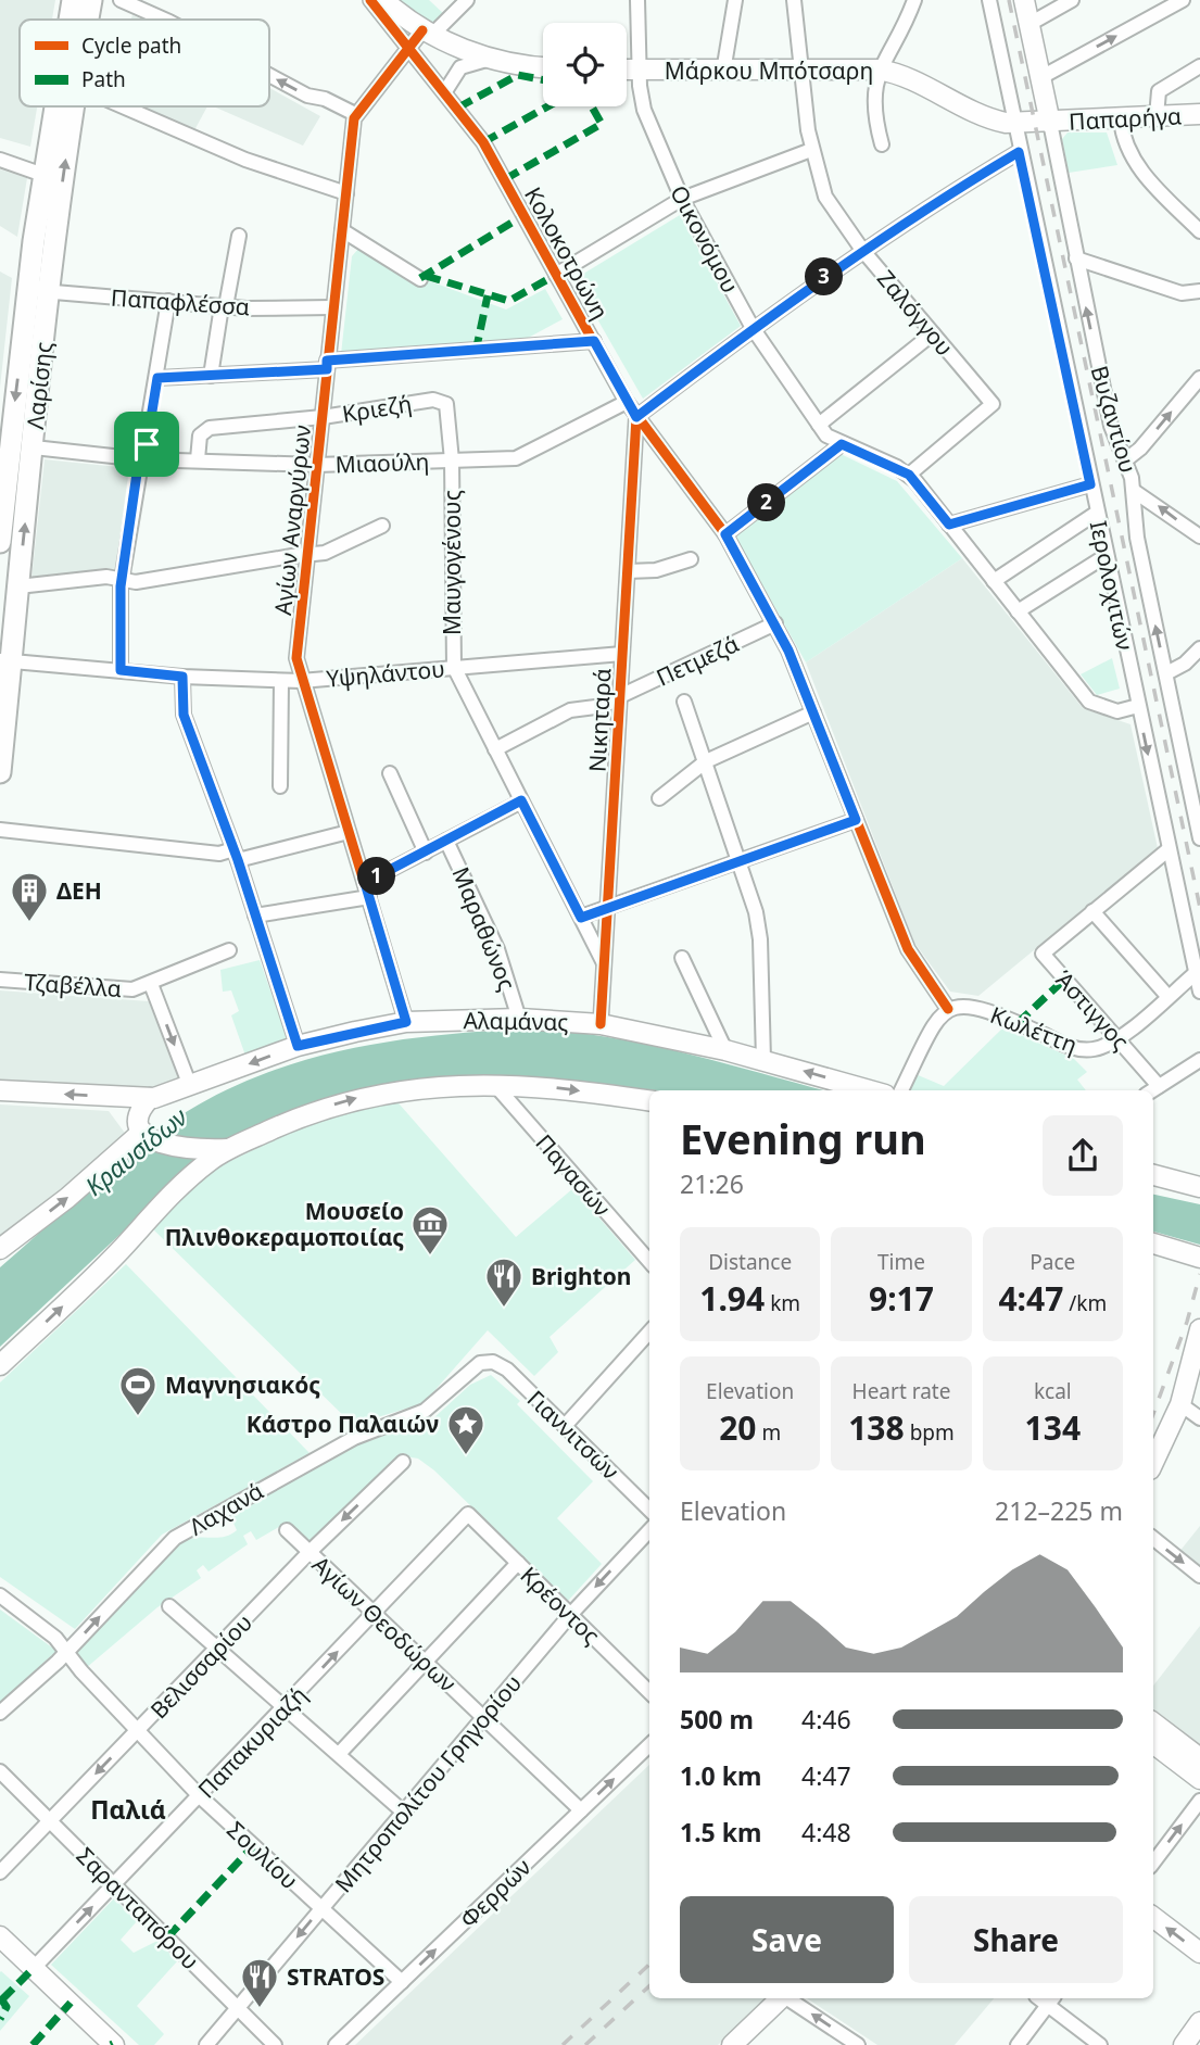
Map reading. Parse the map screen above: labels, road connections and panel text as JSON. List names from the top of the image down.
{
  "streets": {
    "main road": ["Λαρίσης"],
    "street": [
      "Μάρκου Μπότσαρη",
      "Παπαρήγα",
      "Οικονόμου",
      "Κολοκοτρώνη",
      "Παπαφλέσσα",
      "Ζαλόγγου",
      "Κριεζή",
      "Βυζαντίου",
      "Μιαούλη",
      "Αγίων Αναργύρων",
      "Μαυγογένους",
      "Ιερολοχιτών",
      "Πετμεζά",
      "Υψηλάντου",
      "Νικηταρά",
      "Μαραθώνος",
      "Τζαβέλλα",
      "Άστιγγος",
      "Αλαμάνας",
      "Κωλέττη",
      "Παγασών",
      "Γιαννιτσών",
      "Λαχανά",
      "Κρέοντος",
      "Αγίων Θεοδώρων",
      "Βελισσαρίου",
      "Παπακυριαζή",
      "Μητροπολίτου Γρηγορίου",
      "Σουλίου",
      "Φερρών",
      "Σαρανταπόρου"
    ]
  },
  "crossings": [
    ["Μάρκου Μπότσαρη", "Παπαρήγα"],
    ["Μάρκου Μπότσαρη", "Οικονόμου"],
    ["Μάρκου Μπότσαρη", "Ζαλόγγου"],
    ["Μάρκου Μπότσαρη", "Βυζαντίου"],
    ["Μάρκου Μπότσαρη", "Ιερολοχιτών"],
    ["Παπαρήγα", "Βυζαντίου"],
    ["Οικονόμου", "Ζαλόγγου"],
    ["Οικονόμου", "Ιερολοχιτών"],
    ["Κολοκοτρώνη", "Μιαούλη"],
    ["Κολοκοτρώνη", "Πετμεζά"],
    ["Κολοκοτρώνη", "Νικηταρά"],
    ["Κολοκοτρώνη", "Κωλέττη"],
    ["Παπαφλέσσα", "Λαρίσης"],
    ["Παπαφλέσσα", "Αγίων Αναργύρων"],
    ["Λαρίσης", "Μιαούλη"],
    ["Λαρίσης", "Υψηλάντου"],
    ["Κριεζή", "Μιαούλη"],
    ["Κριεζή", "Αγίων Αναργύρων"],
    ["Κριεζή", "Μαυγογένους"],
    ["Μιαούλη", "Αγίων Αναργύρων"],
    ["Μιαούλη", "Μαυγογένους"],
    ["Αγίων Αναργύρων", "Υψηλάντου"],
    ["Αγίων Αναργύρων", "Αλαμάνας"],
    ["Μαυγογένους", "Πετμεζά"],
    ["Μαυγογένους", "Υψηλάντου"],
    ["Μαυγογένους", "Νικηταρά"],
    ["Ιερολοχιτών", "Άστιγγος"],
    ["Ιερολοχιτών", "Κωλέττη"],
    ["Πετμεζά", "Νικηταρά"],
    ["Υψηλάντου", "Νικηταρά"],
    ["Νικηταρά", "Αλαμάνας"],
    ["Μαραθώνος", "Αλαμάνας"],
    ["Άστιγγος", "Κωλέττη"],
    ["Γιαννιτσών", "Λαχανά"],
    ["Λαχανά", "Σουλίου"],
    ["Κρέοντος", "Παπακυριαζή"],
    ["Κρέοντος", "Μητροπολίτου Γρηγορίου"],
    ["Αγίων Θεοδώρων", "Βελισσαρίου"],
    ["Αγίων Θεοδώρων", "Παπακυριαζή"],
    ["Αγίων Θεοδώρων", "Μητροπολίτου Γρηγορίου"],
    ["Αγίων Θεοδώρων", "Φερρών"],
    ["Βελισσαρίου", "Σουλίου"],
    ["Βελισσαρίου", "Σαρανταπόρου"],
    ["Παπακυριαζή", "Σουλίου"],
    ["Παπακυριαζή", "Σαρανταπόρου"],
    ["Μητροπολίτου Γρηγορίου", "Σουλίου"],
    ["Μητροπολίτου Γρηγορίου", "Σαρανταπόρου"],
    ["Σουλίου", "Φερρών"]
  ],
  "one_way": [
    "Βυζαντίου",
    "Λαχανά",
    "Βελισσαρίου",
    "Μητροπολίτου Γρηγορίου",
    "Φερρών"
  ],
  "districts": ["Παλιά"],
  "water": ["Κραυσίδων"],
  "places": {
    "building": ["ΔΕΗ"],
    "museum": ["Μουσείο Πλινθοκεραμοποιίας"],
    "restaurant": ["Brighton", "STRATOS"],
    "sports": ["Μαγνησιακός"],
    "place": ["Κάστρο Παλαιών"]
  },
  "legend": ["Cycle path", "Path"],
  "page": {
    "pins": ["3", "2", "1"],
    "heading": ["Evening run", "21:26"],
    "stats": [
      ["Distance", "1.94 km"],
      ["Time", "9:17"],
      ["Pace", "4:47 /km"],
      ["Elevation", "20 m"],
      ["Heart rate", "138 bpm"],
      ["kcal", "134"]
    ],
    "chart": ["Elevation", "212–225 m"],
    "list": [
      {
        "name": "500 m",
        "note": "4:46"
      },
      {
        "name": "1.0 km",
        "note": "4:47"
      },
      {
        "name": "1.5 km",
        "note": "4:48"
      }
    ],
    "buttons": ["Save", "Share"]
  }
}
